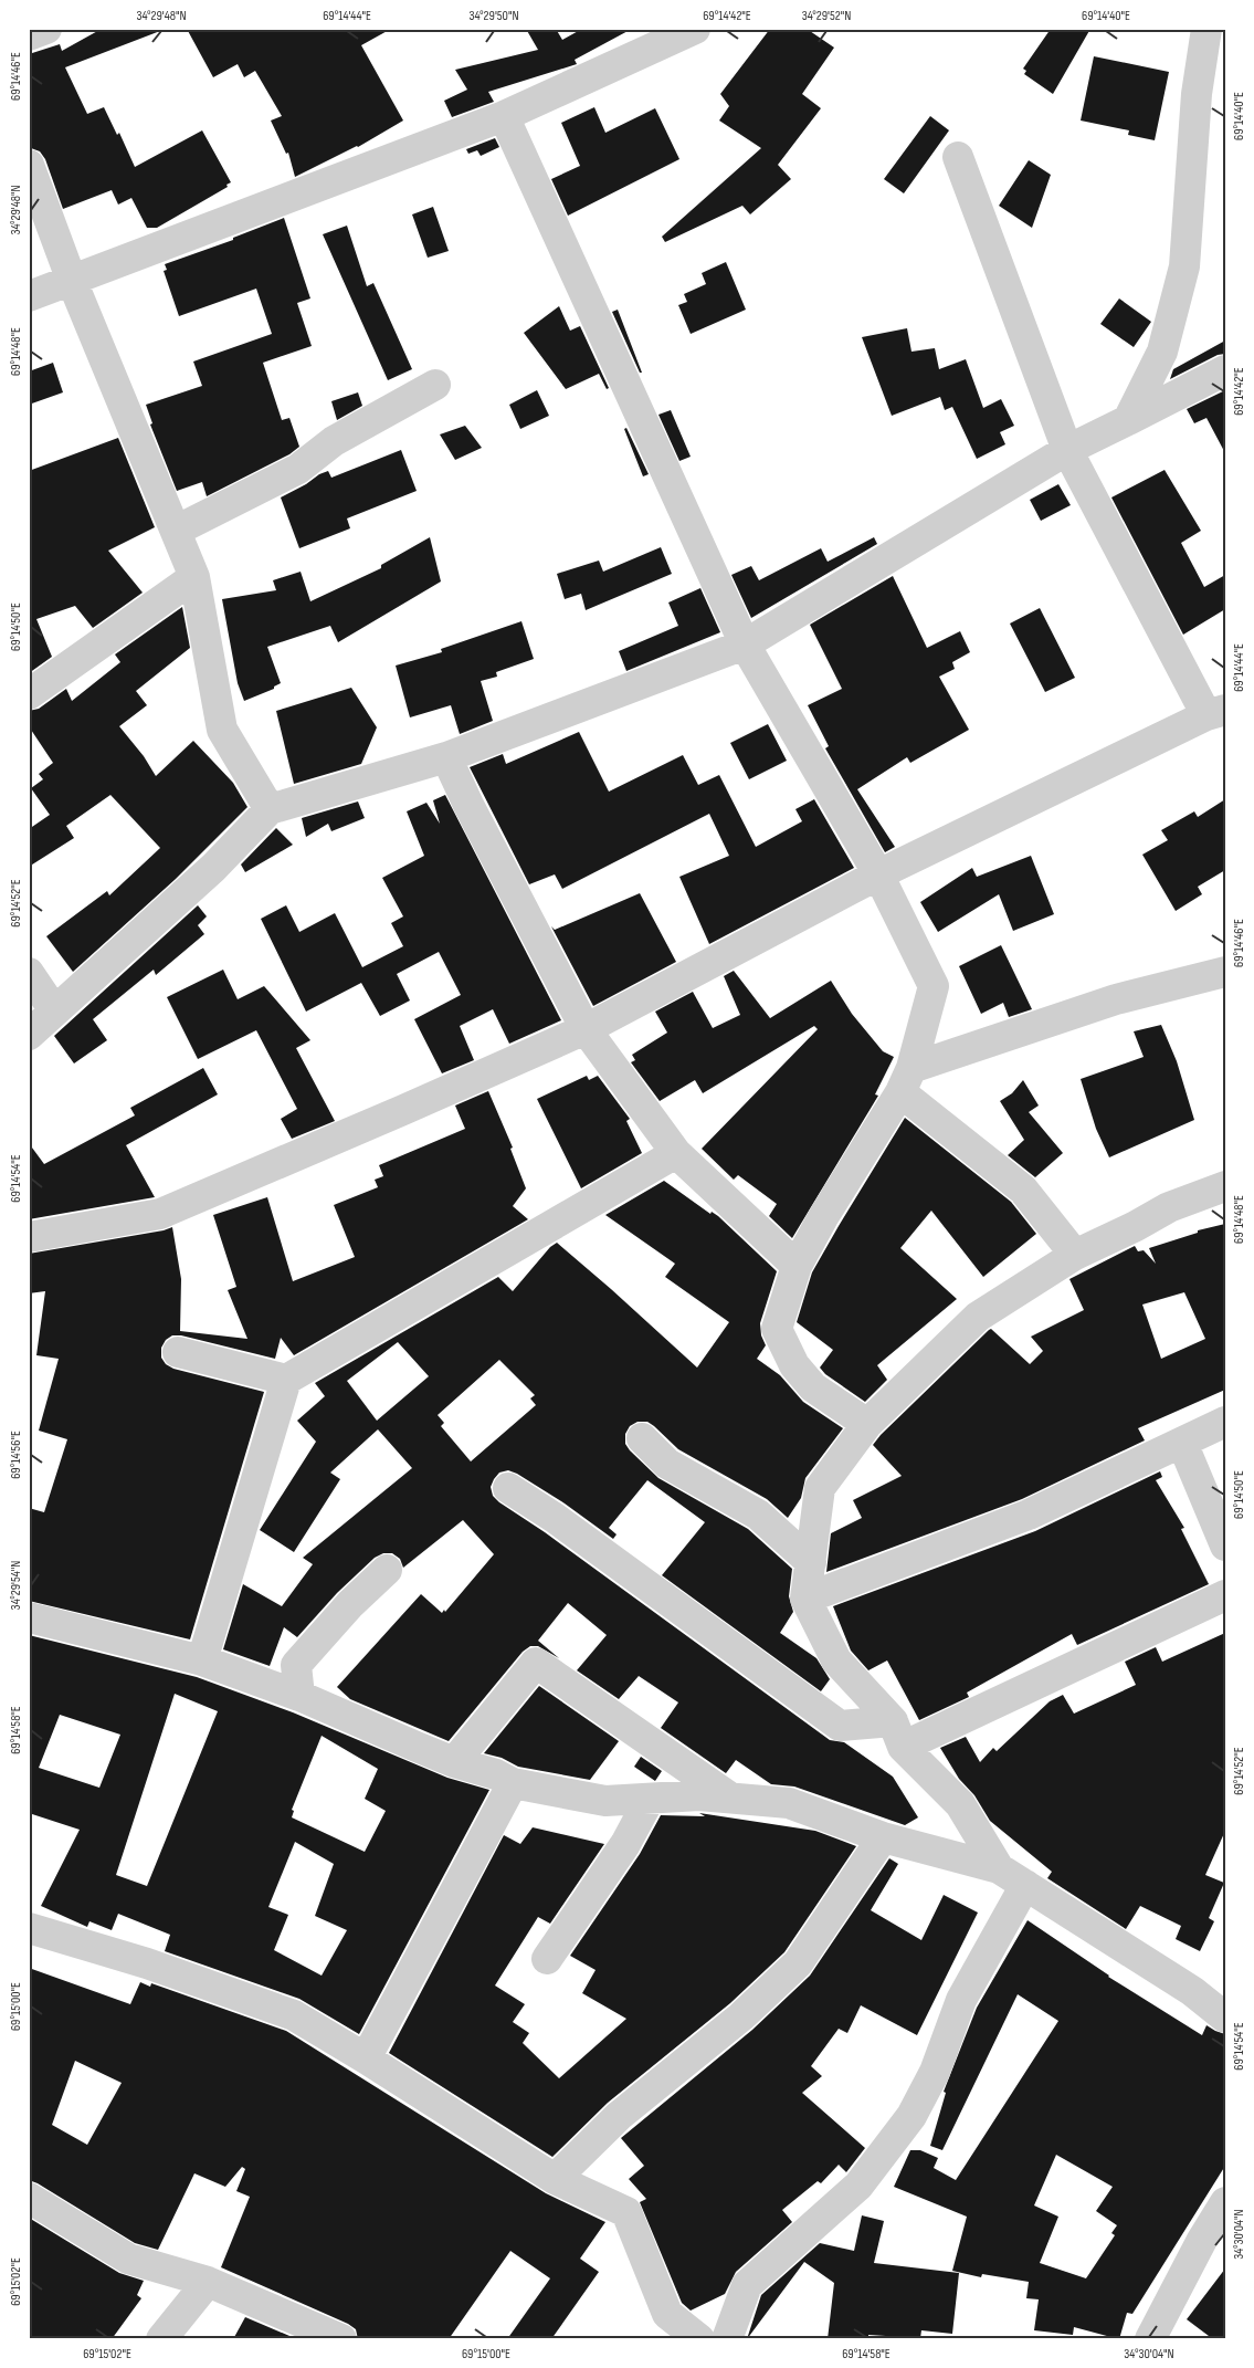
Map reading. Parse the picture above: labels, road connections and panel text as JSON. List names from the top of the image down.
{
  "coordinates": [
    "34°29'48\"N",
    "69°14'44\"E",
    "34°29'50\"N",
    "69°14'42\"E",
    "34°29'52\"N",
    "69°14'40\"E",
    "69°14'46\"E",
    "69°14'48\"E",
    "69°14'50\"E",
    "69°14'52\"E",
    "69°14'54\"E",
    "69°14'56\"E",
    "34°29'54\"N",
    "69°14'58\"E",
    "69°15'00\"E",
    "34°30'04\"N",
    "69°15'02\"E"
  ]
}
